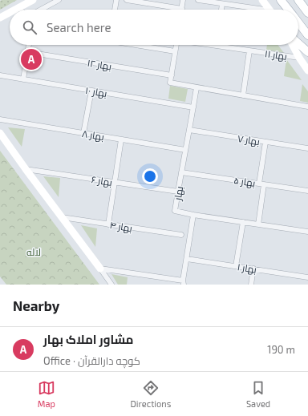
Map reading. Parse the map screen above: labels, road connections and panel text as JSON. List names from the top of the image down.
{
  "streets": {
    "street": [
      "بهار ۱۱",
      "بهار ۱۲",
      "بهار ۱۰",
      "بهار ۸",
      "بهار ۷",
      "بهار ۶",
      "بهار ۵",
      "بهار",
      "بهار ۴",
      "بهار ۱"
    ]
  },
  "crossings": [
    ["بهار ۱۰", "بهار"],
    ["بهار ۸", "بهار"],
    ["بهار ۷", "بهار"],
    ["بهار ۶", "بهار"],
    ["بهار ۵", "بهار"]
  ],
  "parks": ["لاله"],
  "page": {
    "search": "Search here",
    "pins": "A",
    "heading": "Nearby",
    "list": [
      {
        "mark": "A",
        "name": "مشاور املاک بهار",
        "note": "Office · کوچه دارالقرآن",
        "value": "190 m"
      }
    ],
    "nav": ["Map", "Directions", "Saved"]
  }
}
